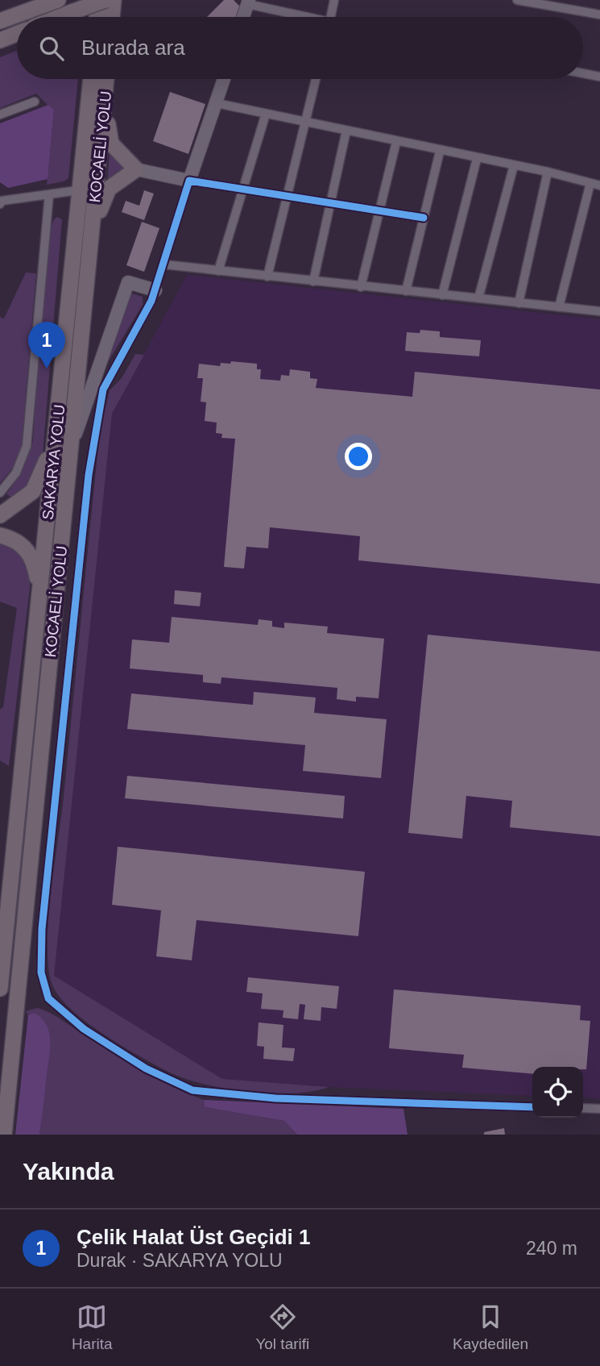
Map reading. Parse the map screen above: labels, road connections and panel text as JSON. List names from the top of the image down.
{
  "streets": {
    "highway": ["KOCAELİ YOLU", "SAKARYA YOLU"]
  },
  "page": {
    "search": "Burada ara",
    "pins": "1",
    "heading": "Yakında",
    "list": [
      {
        "mark": "1",
        "name": "Çelik Halat Üst Geçidi 1",
        "note": "Durak · SAKARYA YOLU",
        "value": "240 m"
      }
    ],
    "nav": ["Harita", "Yol tarifi", "Kaydedilen"]
  }
}
